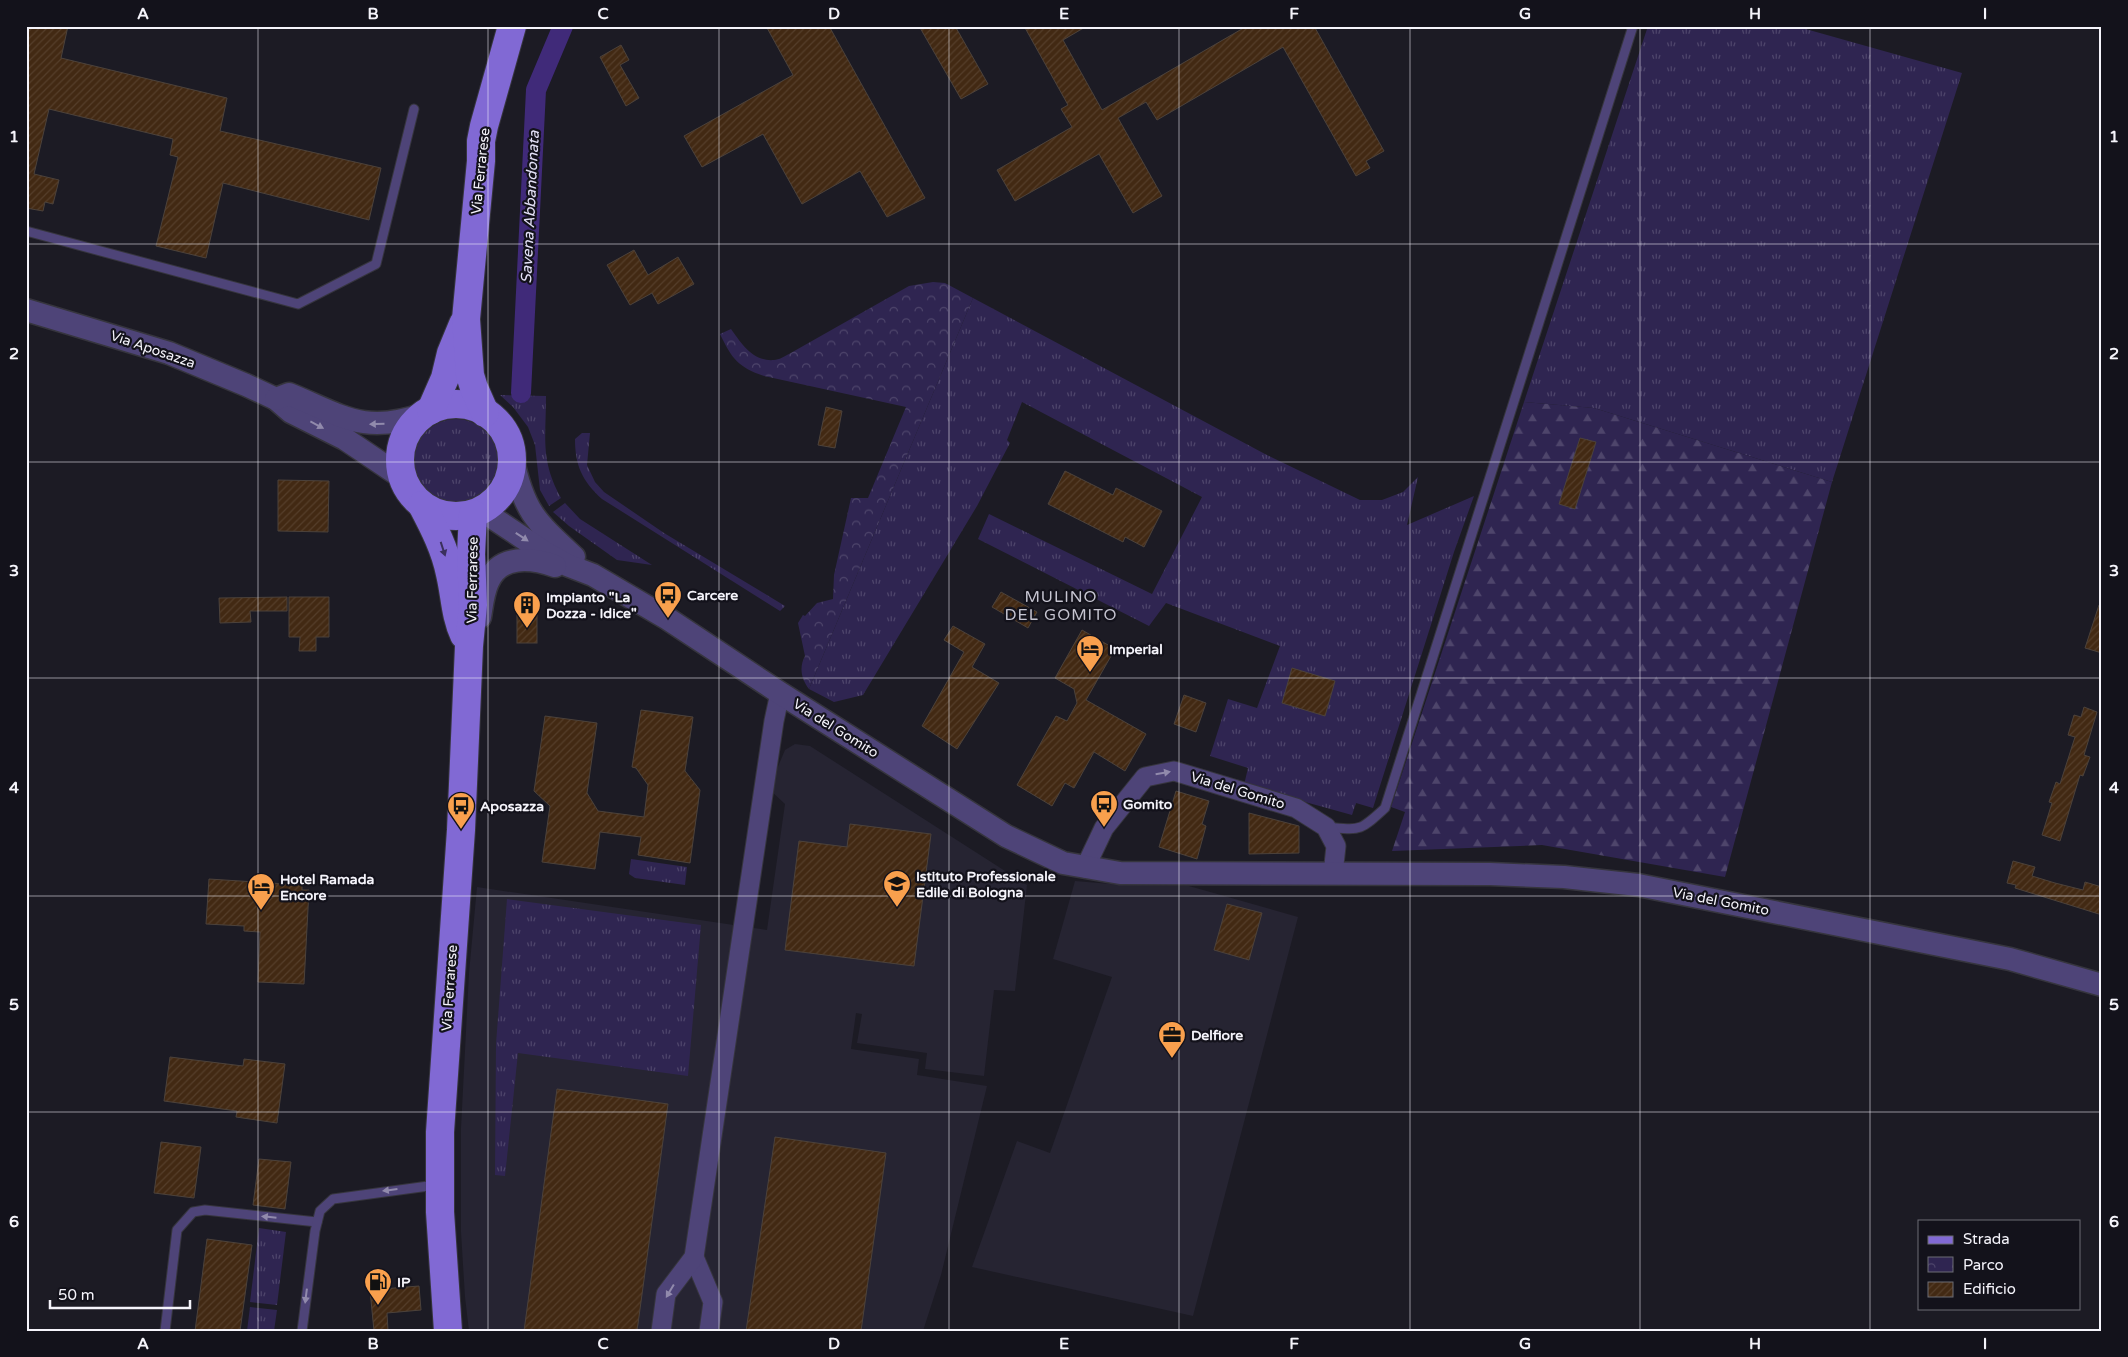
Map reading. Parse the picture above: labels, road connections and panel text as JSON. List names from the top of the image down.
{
  "streets": {
    "main road": ["Via Ferrarese"],
    "street": ["Via Aposazza", "Via del Gomito"]
  },
  "crossings": [
    ["Via Ferrarese", "Via Aposazza"],
    ["Via Ferrarese", "Via del Gomito"],
    ["Via Aposazza", "Via del Gomito"]
  ],
  "districts": ["MULINO DEL GOMITO"],
  "water": ["Savena Abbandonata"],
  "places": {
    "bus stop": ["Carcere", "Gomito", "Aposazza"],
    "building": ["Impianto \"La Dozza - Idice\""],
    "hotel": ["Imperial", "Hotel Ramada Encore"],
    "school or university": ["Istituto Professionale Edile di Bologna"],
    "office": ["Delfiore"],
    "fuel station": ["IP"]
  },
  "legend": ["Strada", "Parco", "Edificio"],
  "scale_bar": "50 m",
  "grid": {
    "columns": [
      "A",
      "B",
      "C",
      "D",
      "E",
      "F",
      "G",
      "H",
      "I"
    ],
    "rows": [
      "1",
      "2",
      "3",
      "4",
      "5",
      "6"
    ]
  }
}
